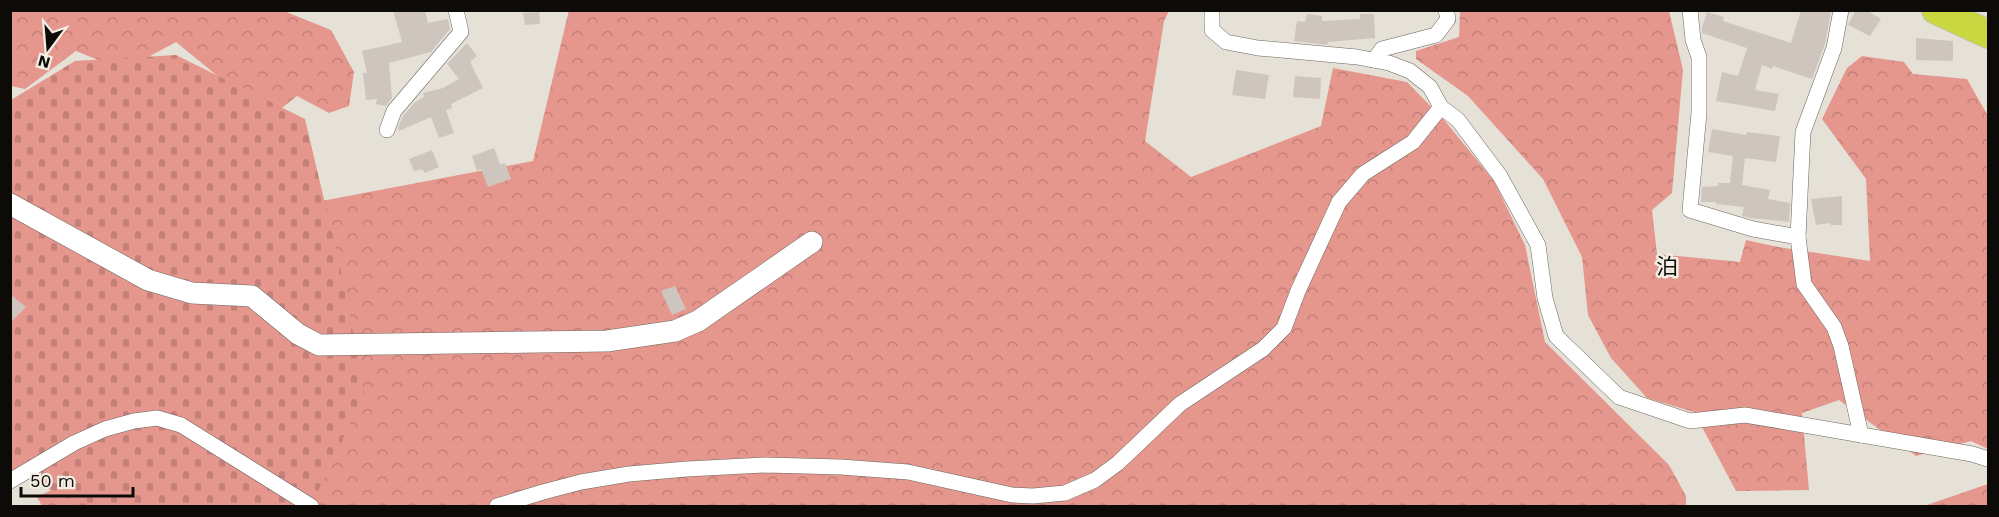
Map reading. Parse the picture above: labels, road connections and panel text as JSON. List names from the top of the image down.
{
  "districts": ["泊"],
  "scale_bar": "50 m",
  "north": "bottom"
}
